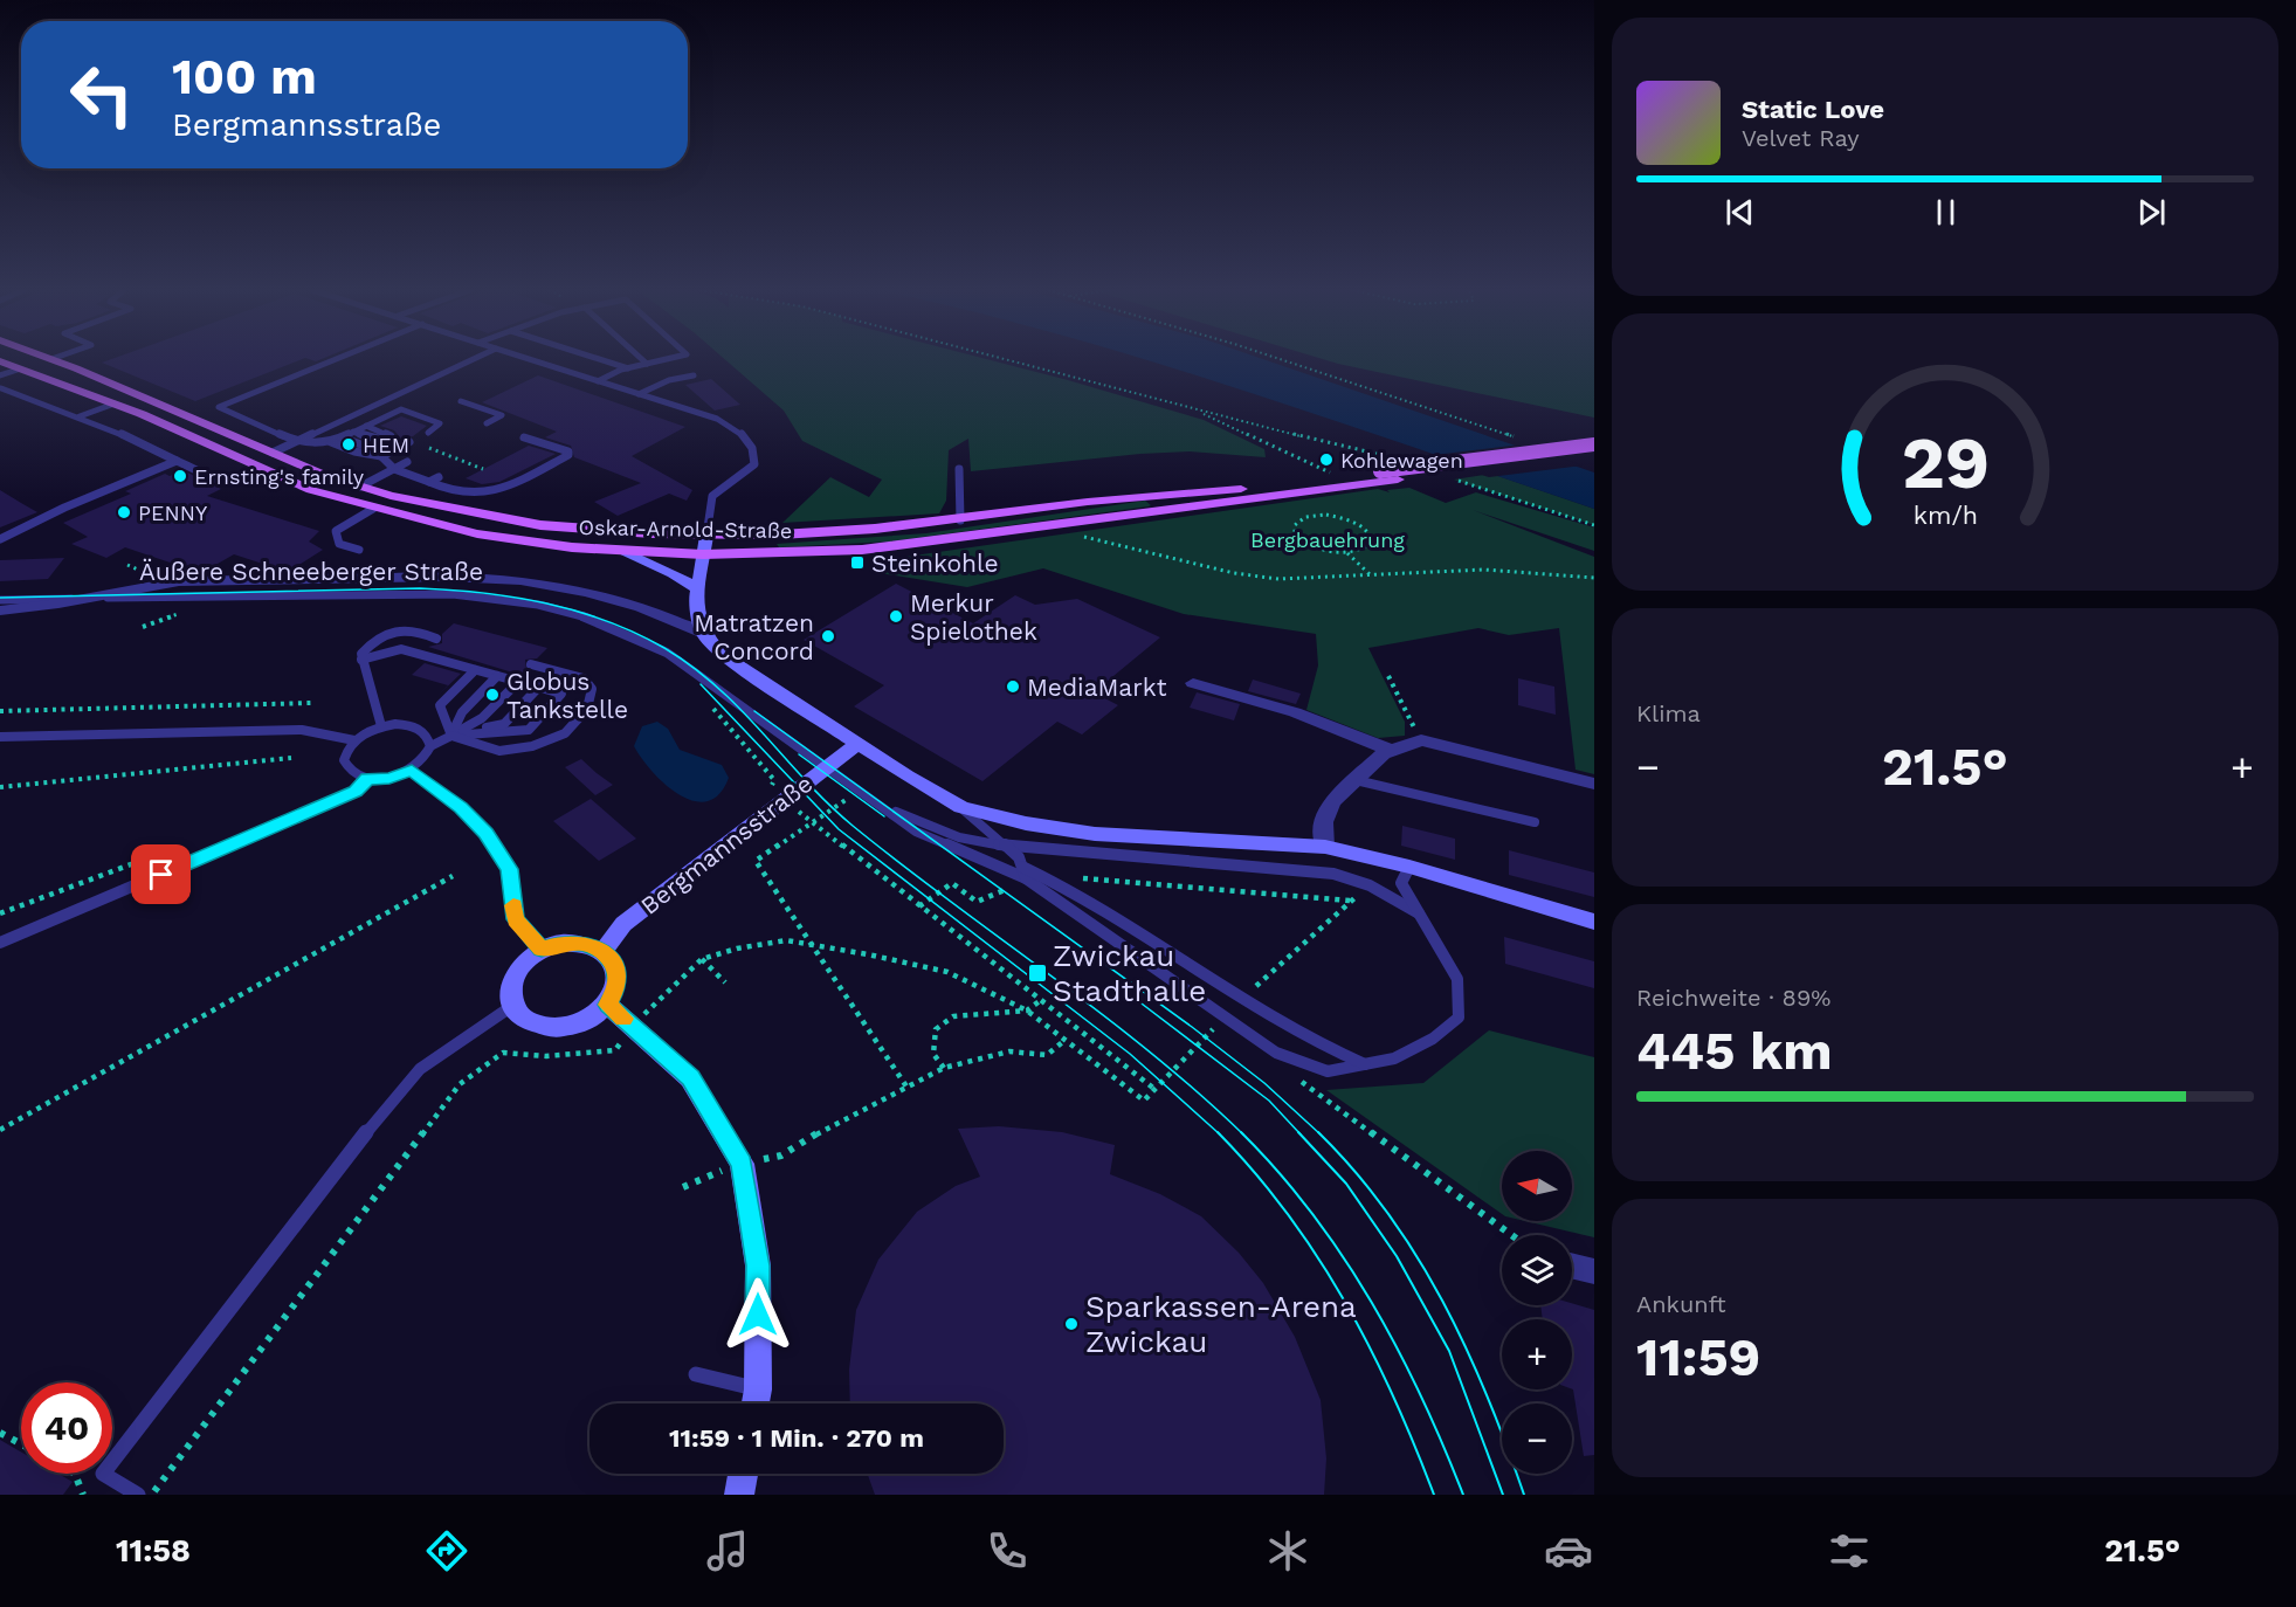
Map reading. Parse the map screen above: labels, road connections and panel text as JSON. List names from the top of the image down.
{
  "streets": {
    "main road": ["Oskar-Arnold-Straße", "Äußere Schneeberger Straße", "Bergmannsstraße"]
  },
  "crossings": [
    ["Äußere Schneeberger Straße", "Bergmannsstraße"]
  ],
  "parks": ["Bergbauehrung"],
  "places": {
    "other": [
      "HEM",
      "Kohlewagen",
      "Ernsting's family",
      "PENNY",
      "Merkur Spielothek",
      "Matratzen Concord",
      "MediaMarkt",
      "Globus Tankstelle",
      "Sparkassen-Arena Zwickau"
    ],
    "transit": ["Steinkohle", "Zwickau Stadthalle"]
  },
  "north": "left",
  "page": {
    "turn": ["100 m", "Bergmannsstraße"],
    "song": ["Static Love", "Velvet Ray"],
    "tile": [
      "Klima",
      ["Reichweite · 89%", "445 km"],
      ["Ankunft", "11:59"]
    ],
    "heat": ["−", "21.5°", "+"],
    "map_buttons": ["+", "−"],
    "limit": "40",
    "trip": "11:59 · 1 Min. · 270 m",
    "tabs": ["11:58", "21.5°"],
    "gauge": ["29", "km/h"]
  }
}
